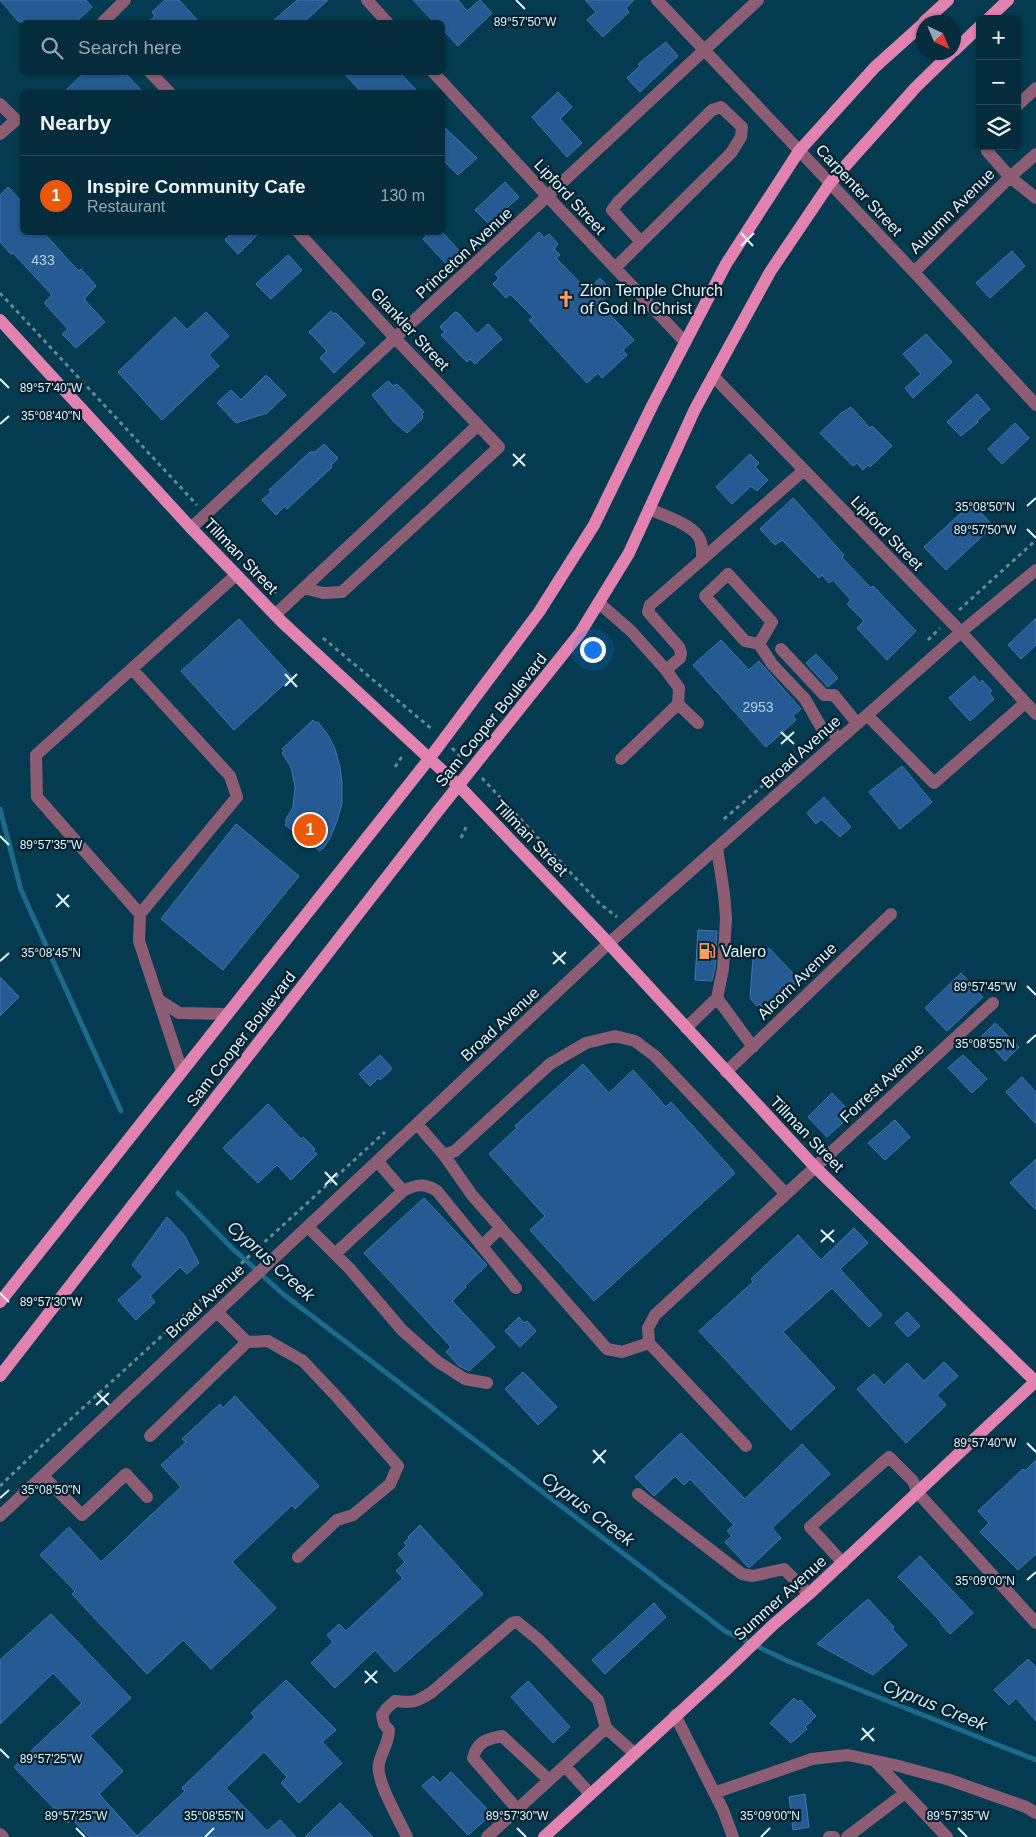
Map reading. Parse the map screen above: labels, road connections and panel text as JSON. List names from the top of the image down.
{
  "streets": {
    "main road": ["Tillman Street", "Sam Cooper Boulevard", "Summer Avenue"],
    "street": [
      "Carpenter Street",
      "Lipford Street",
      "Autumn Avenue",
      "Princeton Avenue",
      "Glankler Street",
      "Broad Avenue",
      "Alcorn Avenue",
      "Forrest Avenue"
    ]
  },
  "crossings": [
    ["Carpenter Street", "Autumn Avenue"],
    ["Carpenter Street", "Princeton Avenue"],
    ["Carpenter Street", "Sam Cooper Boulevard"],
    ["Lipford Street", "Princeton Avenue"],
    ["Lipford Street", "Sam Cooper Boulevard"],
    ["Lipford Street", "Broad Avenue"],
    ["Princeton Avenue", "Glankler Street"],
    ["Princeton Avenue", "Tillman Street"],
    ["Tillman Street", "Sam Cooper Boulevard"],
    ["Tillman Street", "Broad Avenue"],
    ["Tillman Street", "Alcorn Avenue"],
    ["Tillman Street", "Forrest Avenue"],
    ["Tillman Street", "Summer Avenue"]
  ],
  "water": ["Cyprus Creek"],
  "places": {
    "church": ["Zion Temple Church of God In Christ"],
    "fuel station": ["Valero"]
  },
  "house_numbers": ["433", "2953"],
  "north": "bottom right",
  "page": {
    "map_buttons": ["+", "−"],
    "search": "Search here",
    "heading": "Nearby",
    "list": [
      {
        "mark": "1",
        "name": "Inspire Community Cafe",
        "note": "Restaurant",
        "value": "130 m"
      }
    ],
    "pins": "1"
  },
  "coordinates": [
    "89°57'50\"W",
    "89°57'40\"W",
    "35°08'40\"N",
    "35°08'50\"N",
    "89°57'35\"W",
    "35°08'45\"N",
    "89°57'45\"W",
    "35°08'55\"N",
    "89°57'30\"W",
    "35°09'00\"N",
    "89°57'25\"W"
  ]
}
